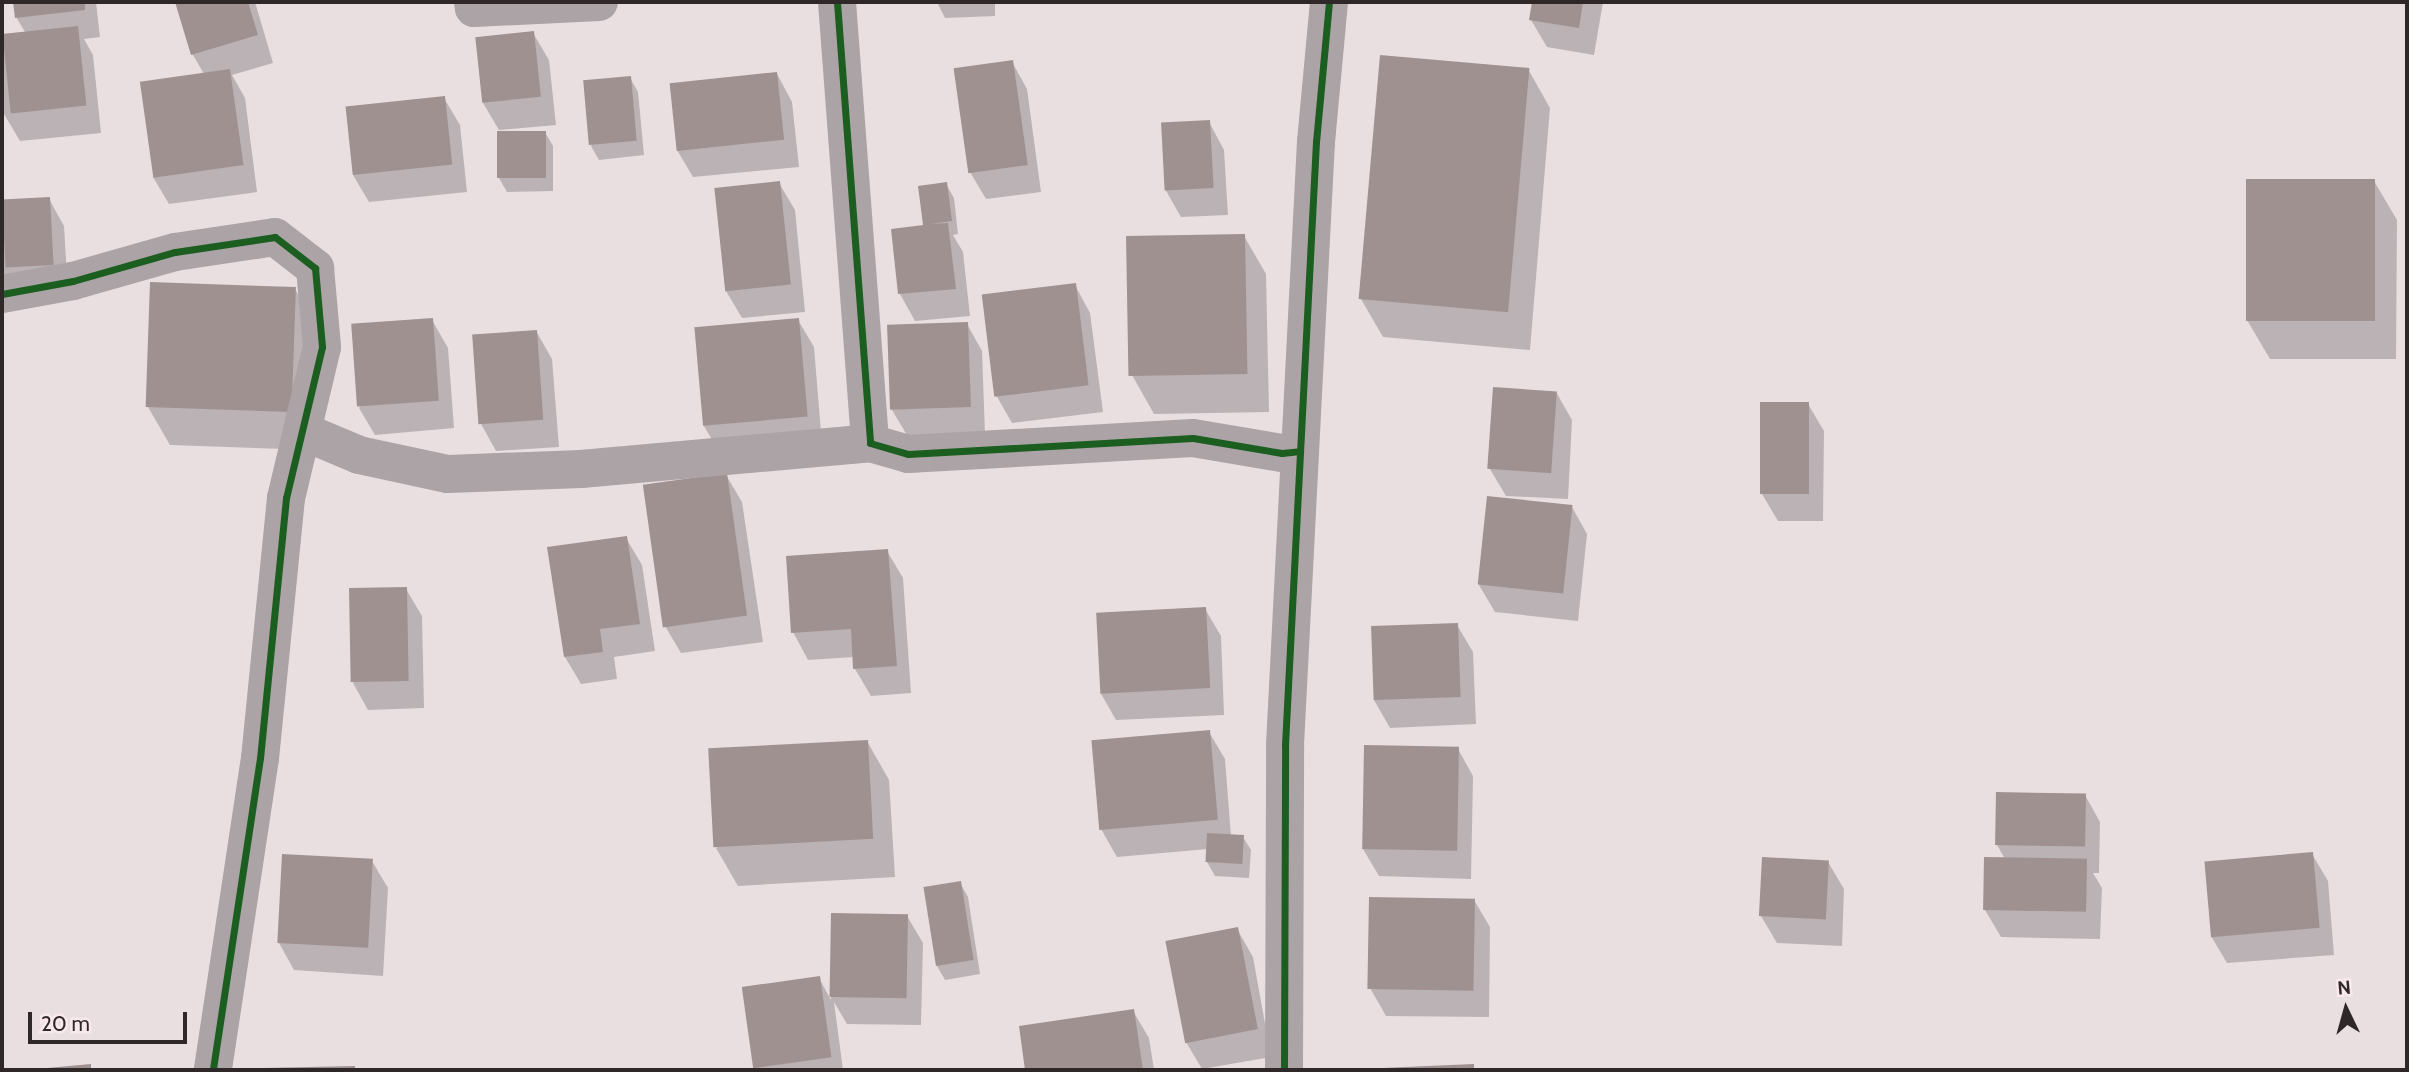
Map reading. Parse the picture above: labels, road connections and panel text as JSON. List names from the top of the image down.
{
  "scale_bar": "20 m",
  "north": "top"
}
